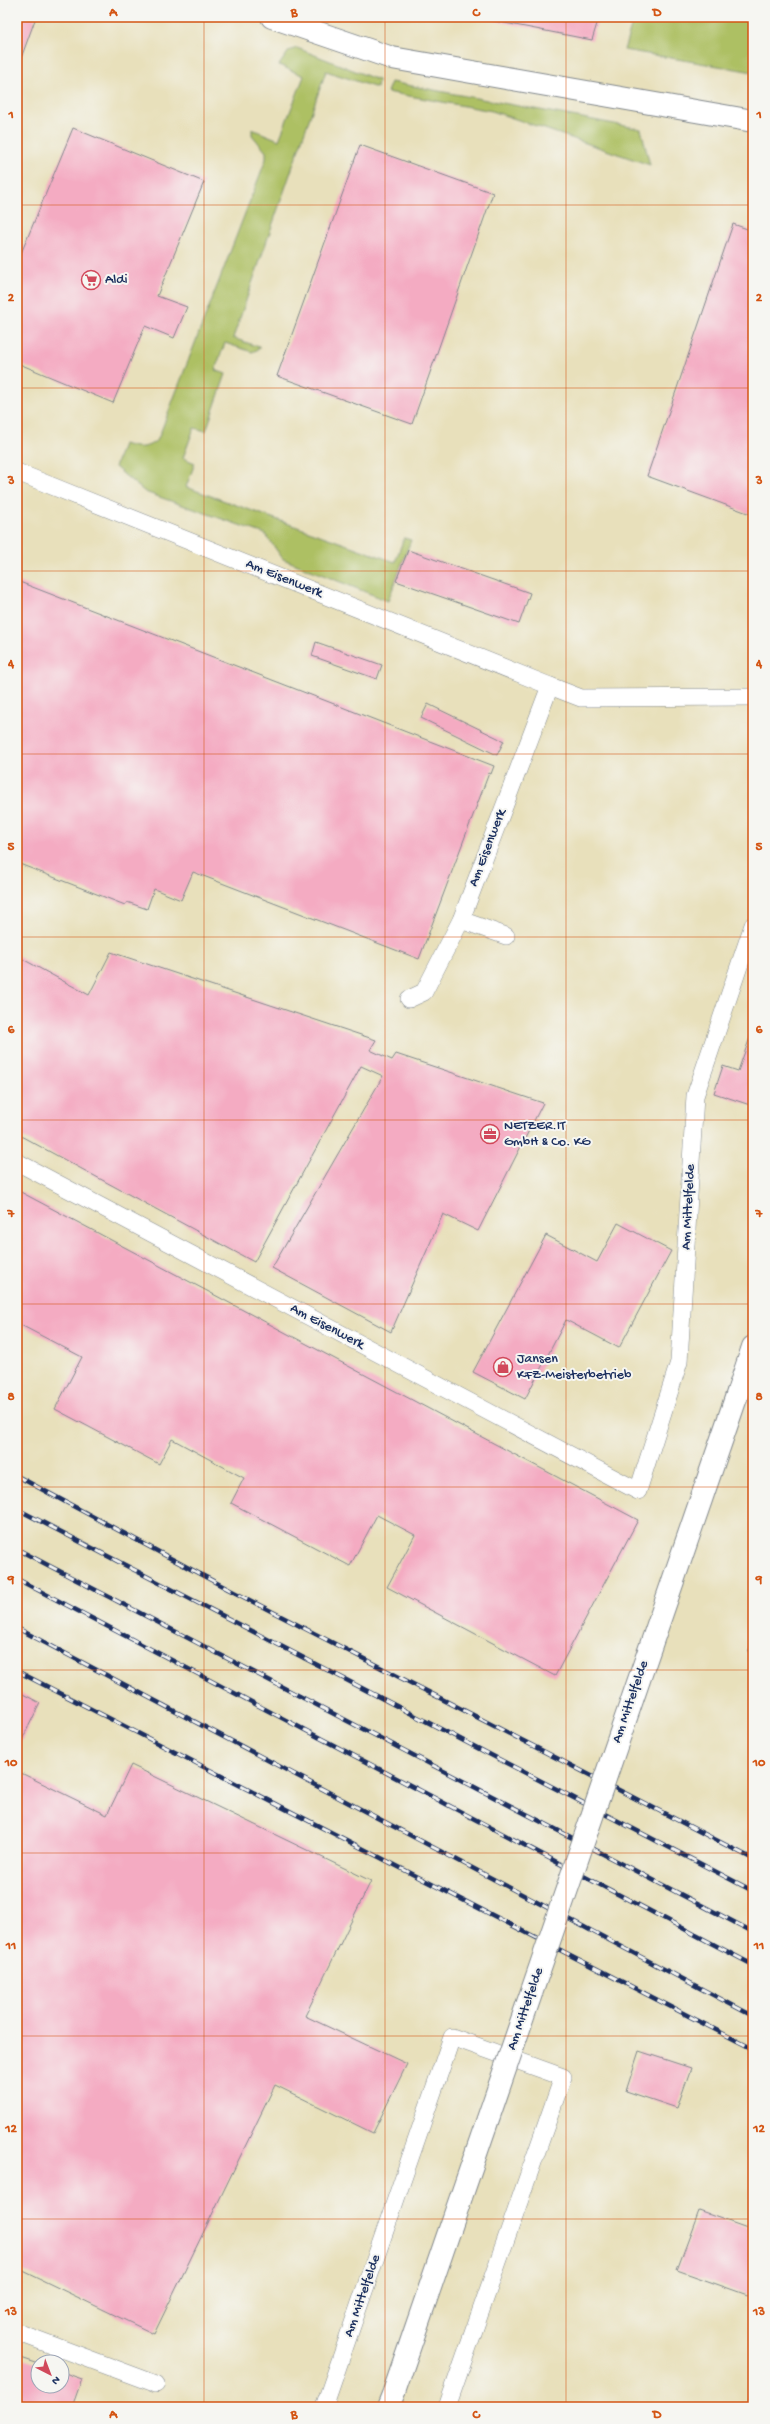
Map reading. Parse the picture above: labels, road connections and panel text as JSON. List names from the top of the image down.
{
  "streets": {
    "street": ["Am Mittelfelde"],
    "lane": ["Am Eisenwerk"]
  },
  "crossings": [
    ["Am Eisenwerk", "Am Mittelfelde"]
  ],
  "places": {
    "supermarket": ["Aldi"],
    "office": ["NETZER.IT GmbH & Co. KG"],
    "shop": ["Jansen KFZ-Meisterbetrieb"]
  },
  "north": "bottom right",
  "grid": {
    "columns": [
      "A",
      "B",
      "C",
      "D"
    ],
    "rows": [
      "1",
      "2",
      "3",
      "4",
      "5",
      "6",
      "7",
      "8",
      "9",
      "10",
      "11",
      "12",
      "13"
    ]
  }
}
